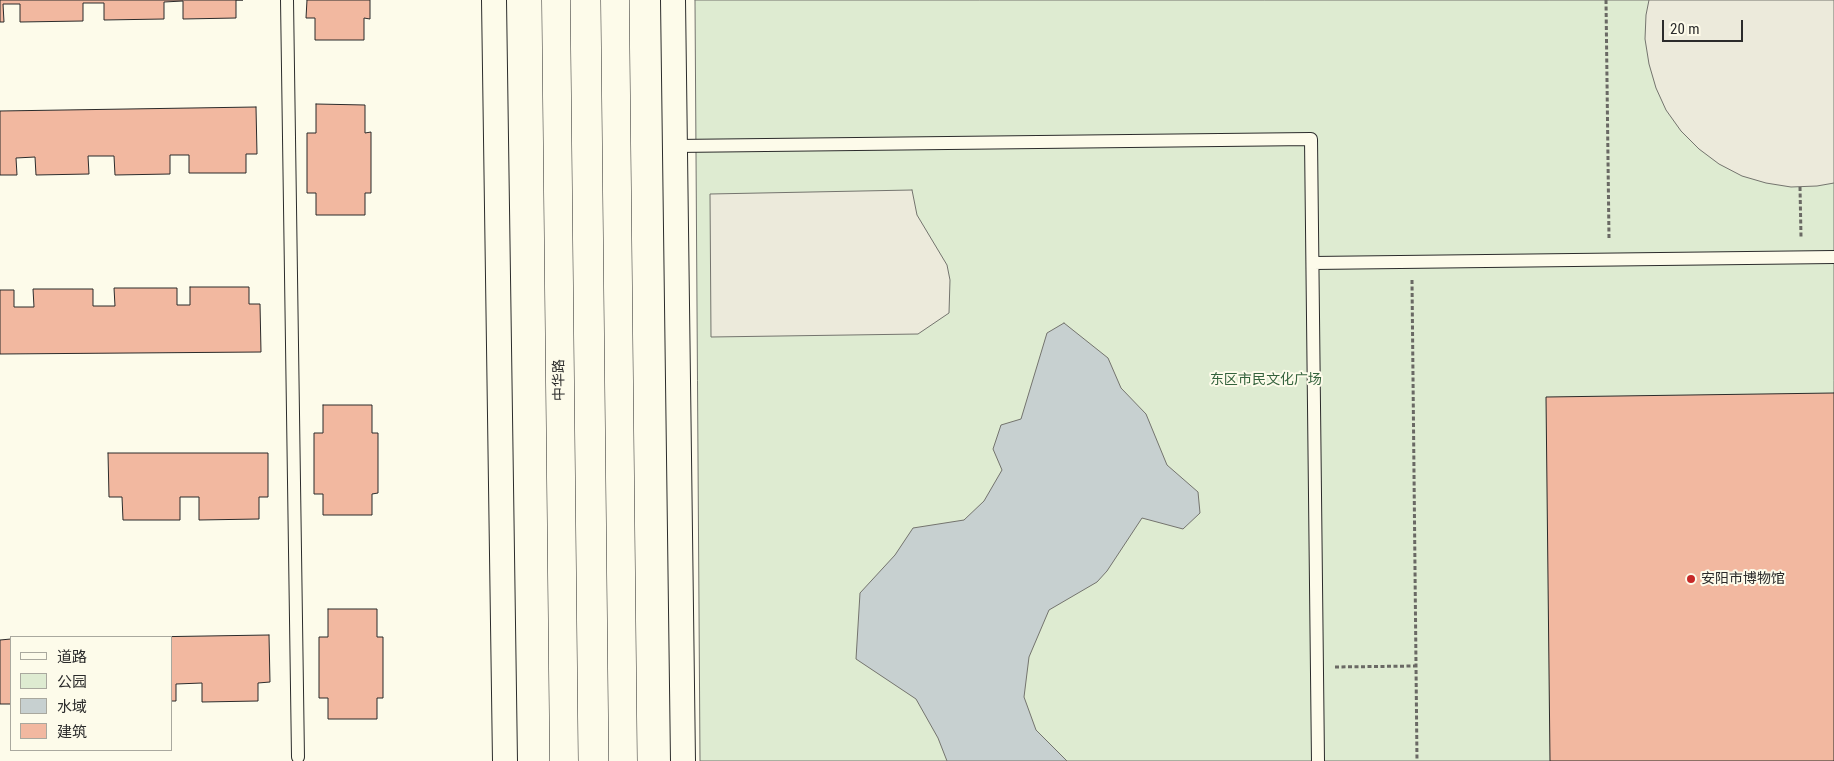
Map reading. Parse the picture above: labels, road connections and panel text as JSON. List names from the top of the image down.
{
  "streets": {
    "highway": ["中华路"]
  },
  "parks": ["东区市民文化广场"],
  "places": ["安阳市博物馆"],
  "legend": [
    "道路",
    "公园",
    "水域",
    "建筑"
  ],
  "scale_bar": "20 m"
}
